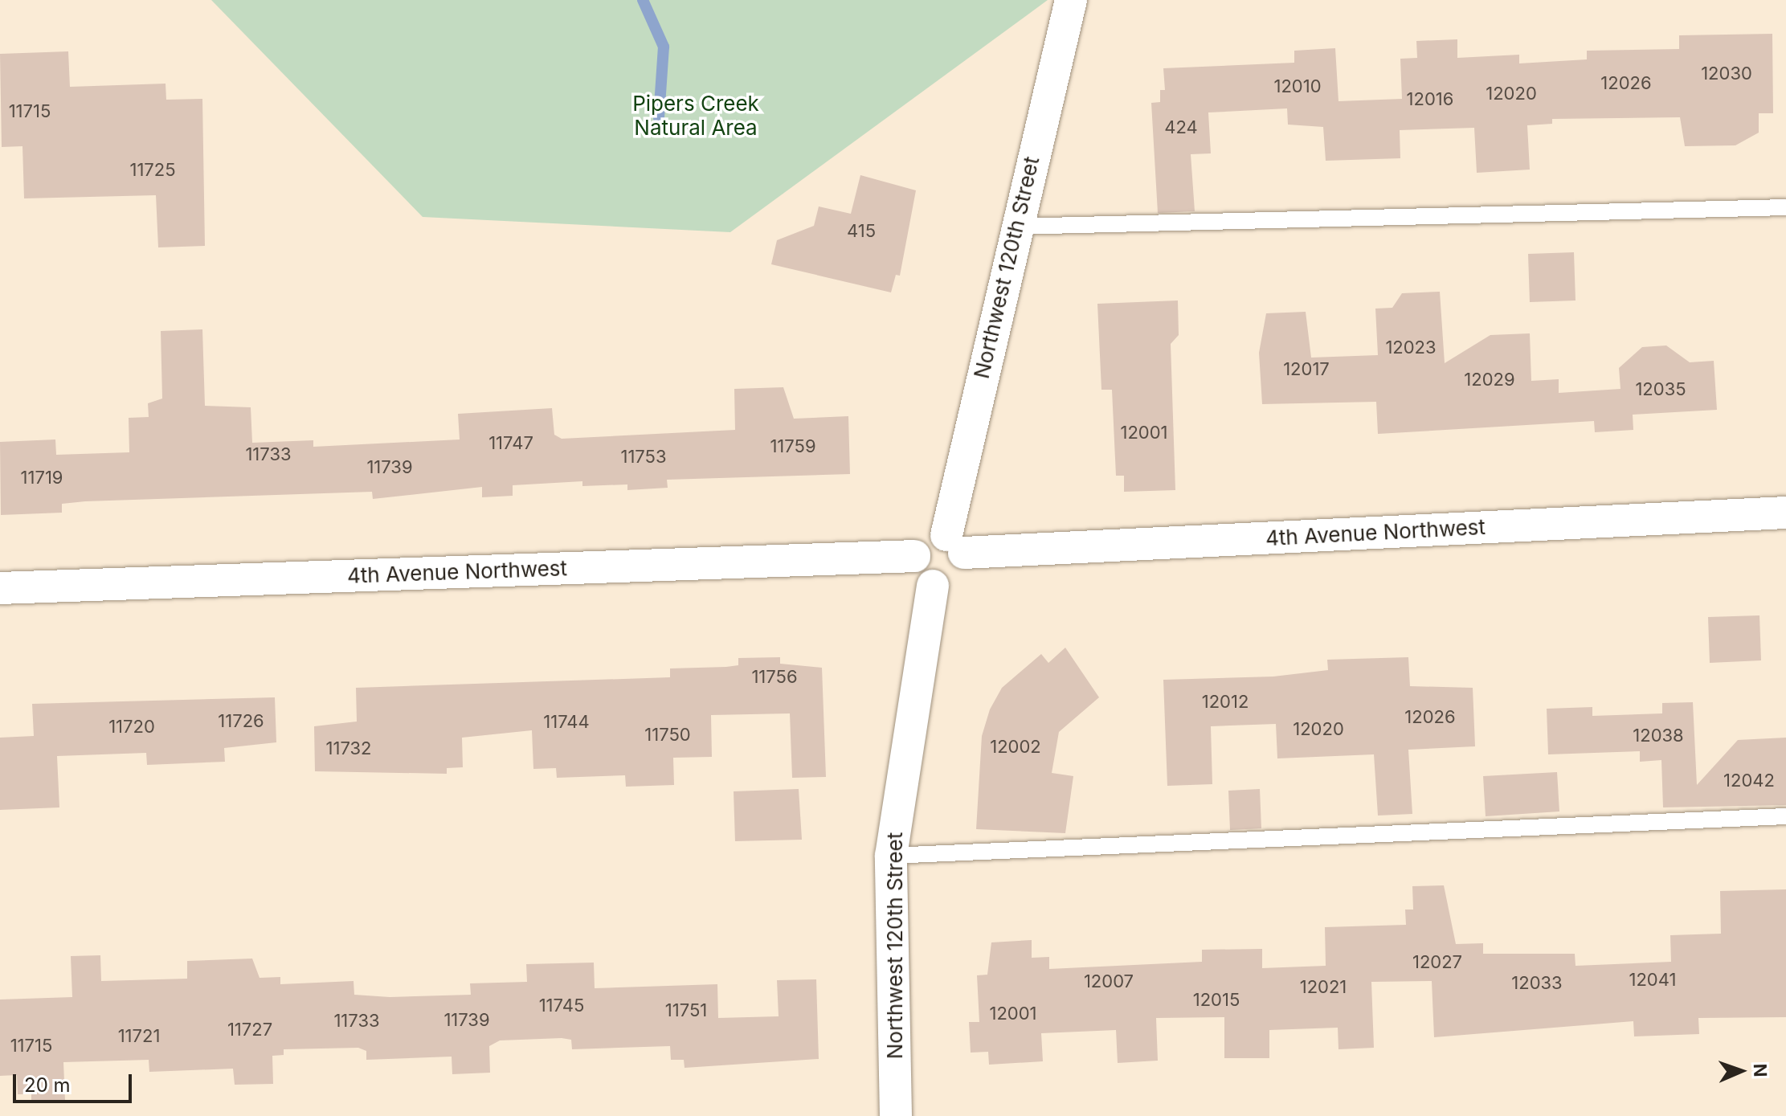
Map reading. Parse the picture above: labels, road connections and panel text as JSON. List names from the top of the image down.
{
  "streets": {
    "street": ["Northwest 120th Street", "4th Avenue Northwest"]
  },
  "crossings": [
    ["Northwest 120th Street", "4th Avenue Northwest"]
  ],
  "parks": ["Pipers Creek Natural Area"],
  "house_numbers": [
    "12030",
    "12026",
    "12010",
    "12020",
    "12016",
    "11715",
    "424",
    "11725",
    "415",
    "12023",
    "12017",
    "12029",
    "12035",
    "12001",
    "11747",
    "11759",
    "11733",
    "11753",
    "11739",
    "11719",
    "11756",
    "12012",
    "12026",
    "11726",
    "11744",
    "11720",
    "12020",
    "11750",
    "12038",
    "12002",
    "11732",
    "12042",
    "12027",
    "12041",
    "12007",
    "12033",
    "12021",
    "12015",
    "11745",
    "11751",
    "12001",
    "11739",
    "11733",
    "11727",
    "11721",
    "11715"
  ],
  "scale_bar": "20 m",
  "north": "right"
}
